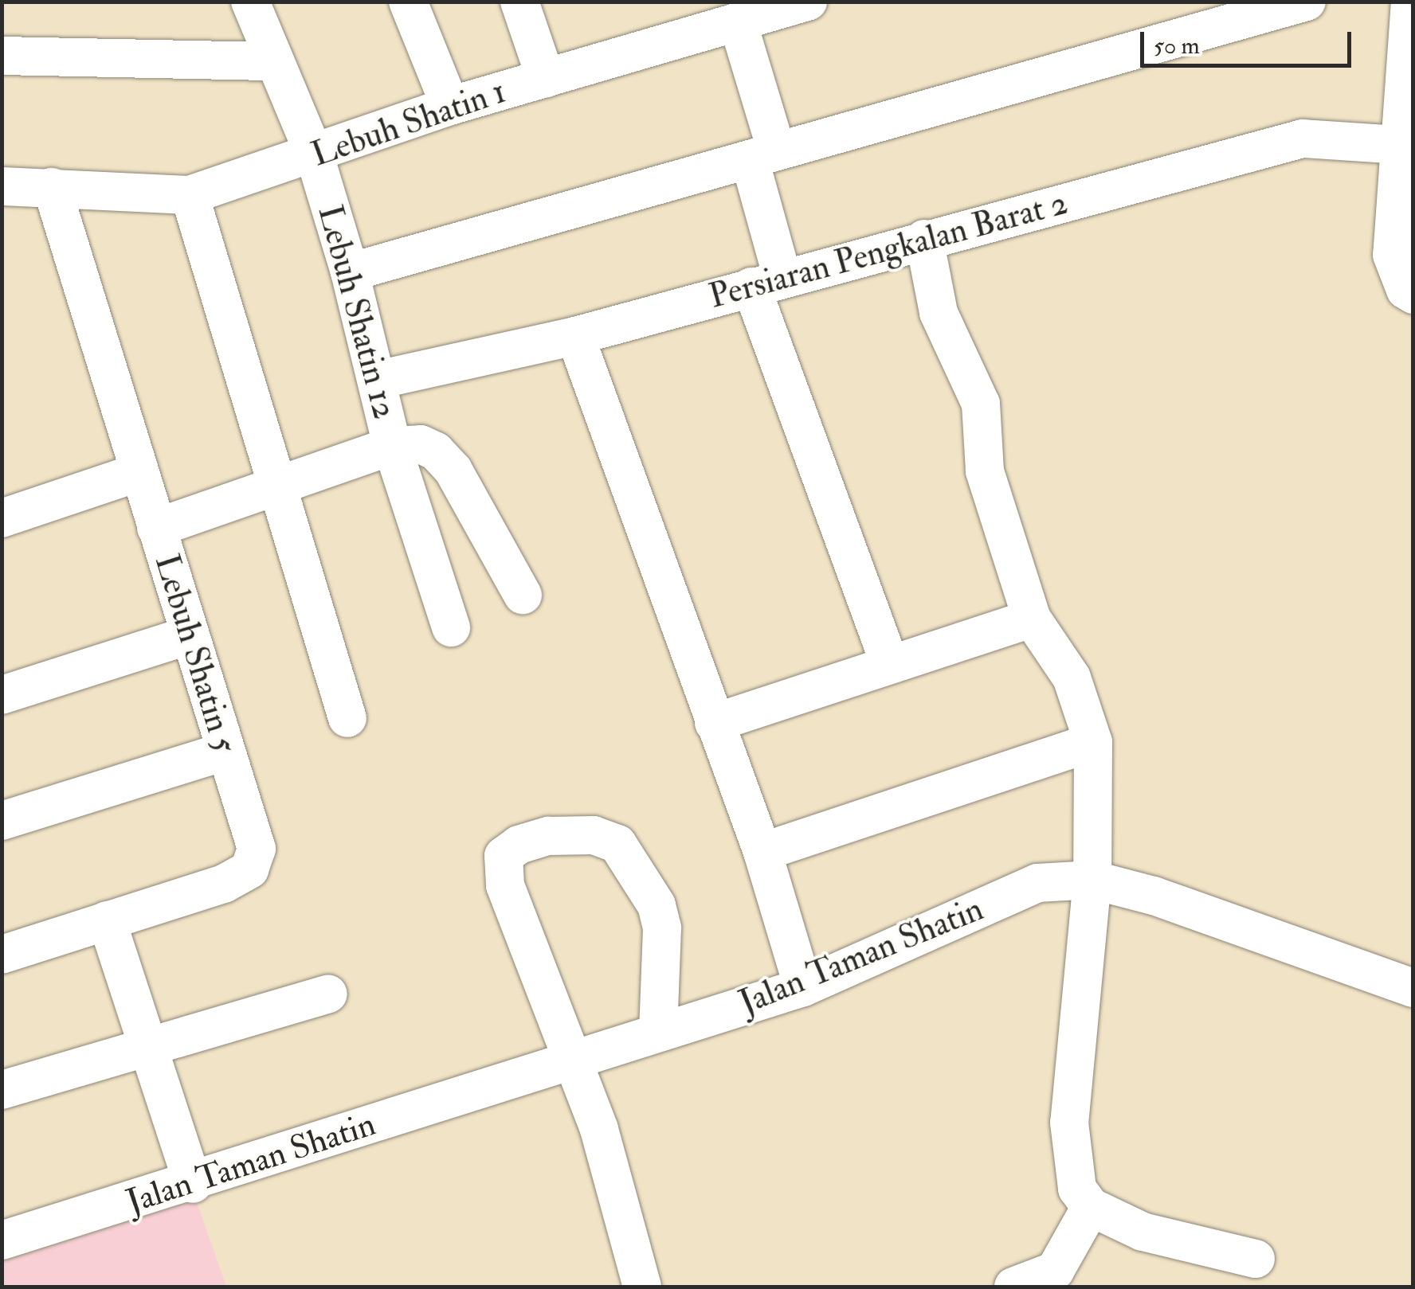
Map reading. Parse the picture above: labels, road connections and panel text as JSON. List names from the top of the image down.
{
  "streets": {
    "street": [
      "Lebuh Shatin 1",
      "Persiaran Pengkalan Barat 2",
      "Lebuh Shatin 12",
      "Lebuh Shatin 5",
      "Jalan Taman Shatin"
    ]
  },
  "crossings": [
    ["Lebuh Shatin 1", "Lebuh Shatin 12"],
    ["Lebuh Shatin 1", "Lebuh Shatin 5"],
    ["Persiaran Pengkalan Barat 2", "Lebuh Shatin 12"]
  ],
  "scale_bar": "50 m"
}
